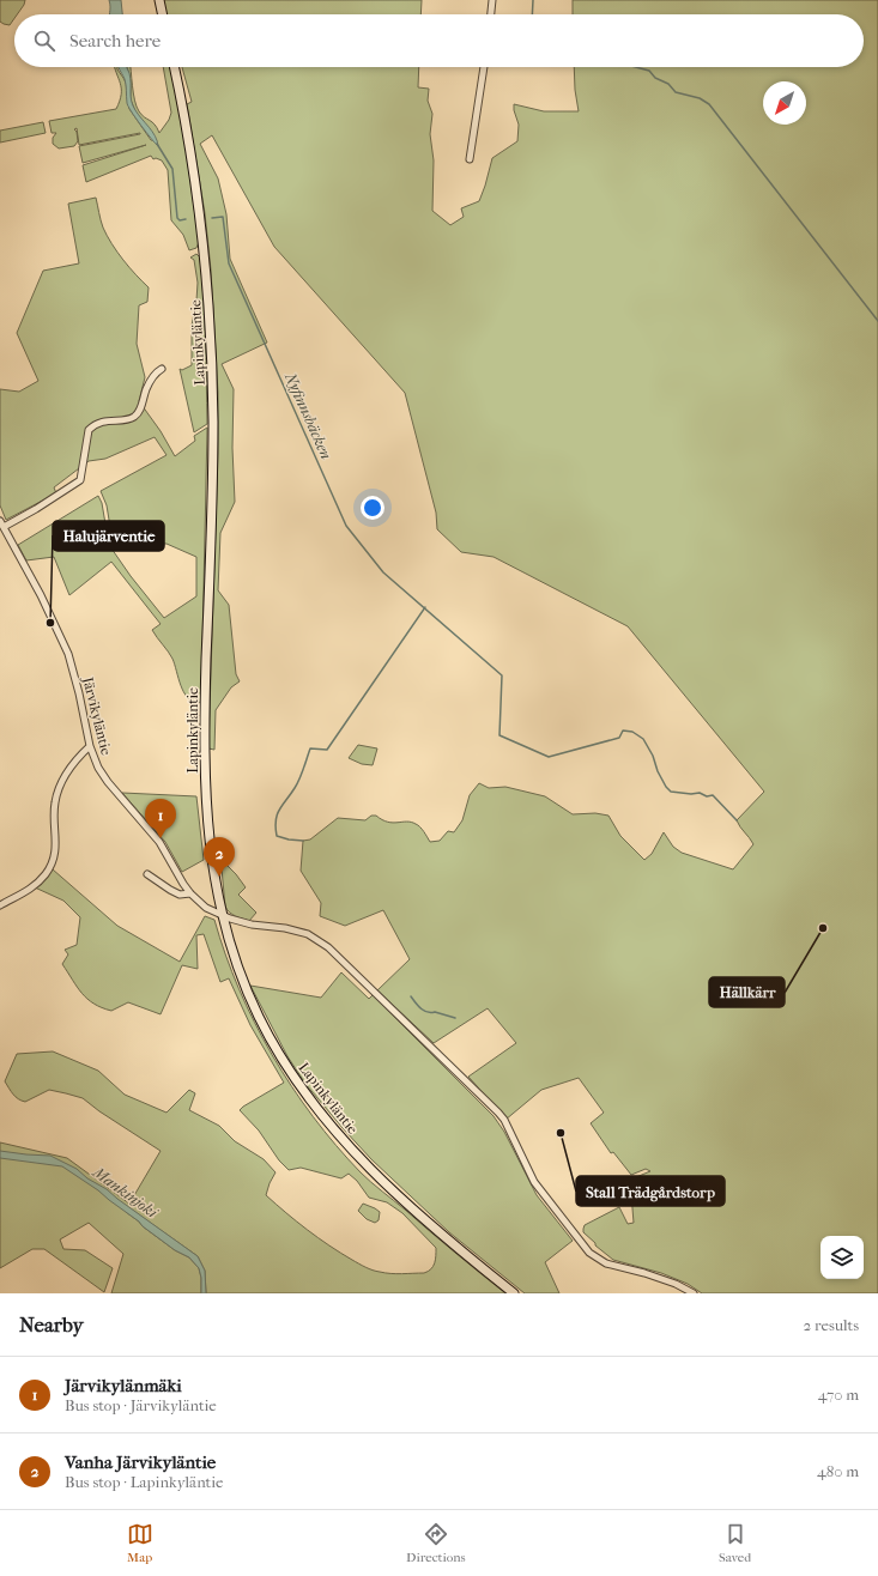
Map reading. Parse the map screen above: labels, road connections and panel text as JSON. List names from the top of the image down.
{
  "streets": {
    "main road": ["Lapinkyläntie"],
    "street": ["Järvikyläntie"]
  },
  "crossings": [
    ["Lapinkyläntie", "Järvikyläntie"]
  ],
  "water": ["Nyfinnsbäcken", "Mankinjoki"],
  "places": ["Halujärventie", "Hällkärr", "Stall Trädgårdstorp"],
  "north": "bottom left",
  "page": {
    "search": "Search here",
    "pins": ["1", "2"],
    "heading": ["Nearby", "2 results"],
    "list": [
      {
        "mark": "1",
        "name": "Järvikylänmäki",
        "note": "Bus stop · Järvikyläntie",
        "value": "470 m"
      },
      {
        "mark": "2",
        "name": "Vanha Järvikyläntie",
        "note": "Bus stop · Lapinkyläntie",
        "value": "480 m"
      }
    ],
    "nav": ["Map", "Directions", "Saved"]
  }
}
